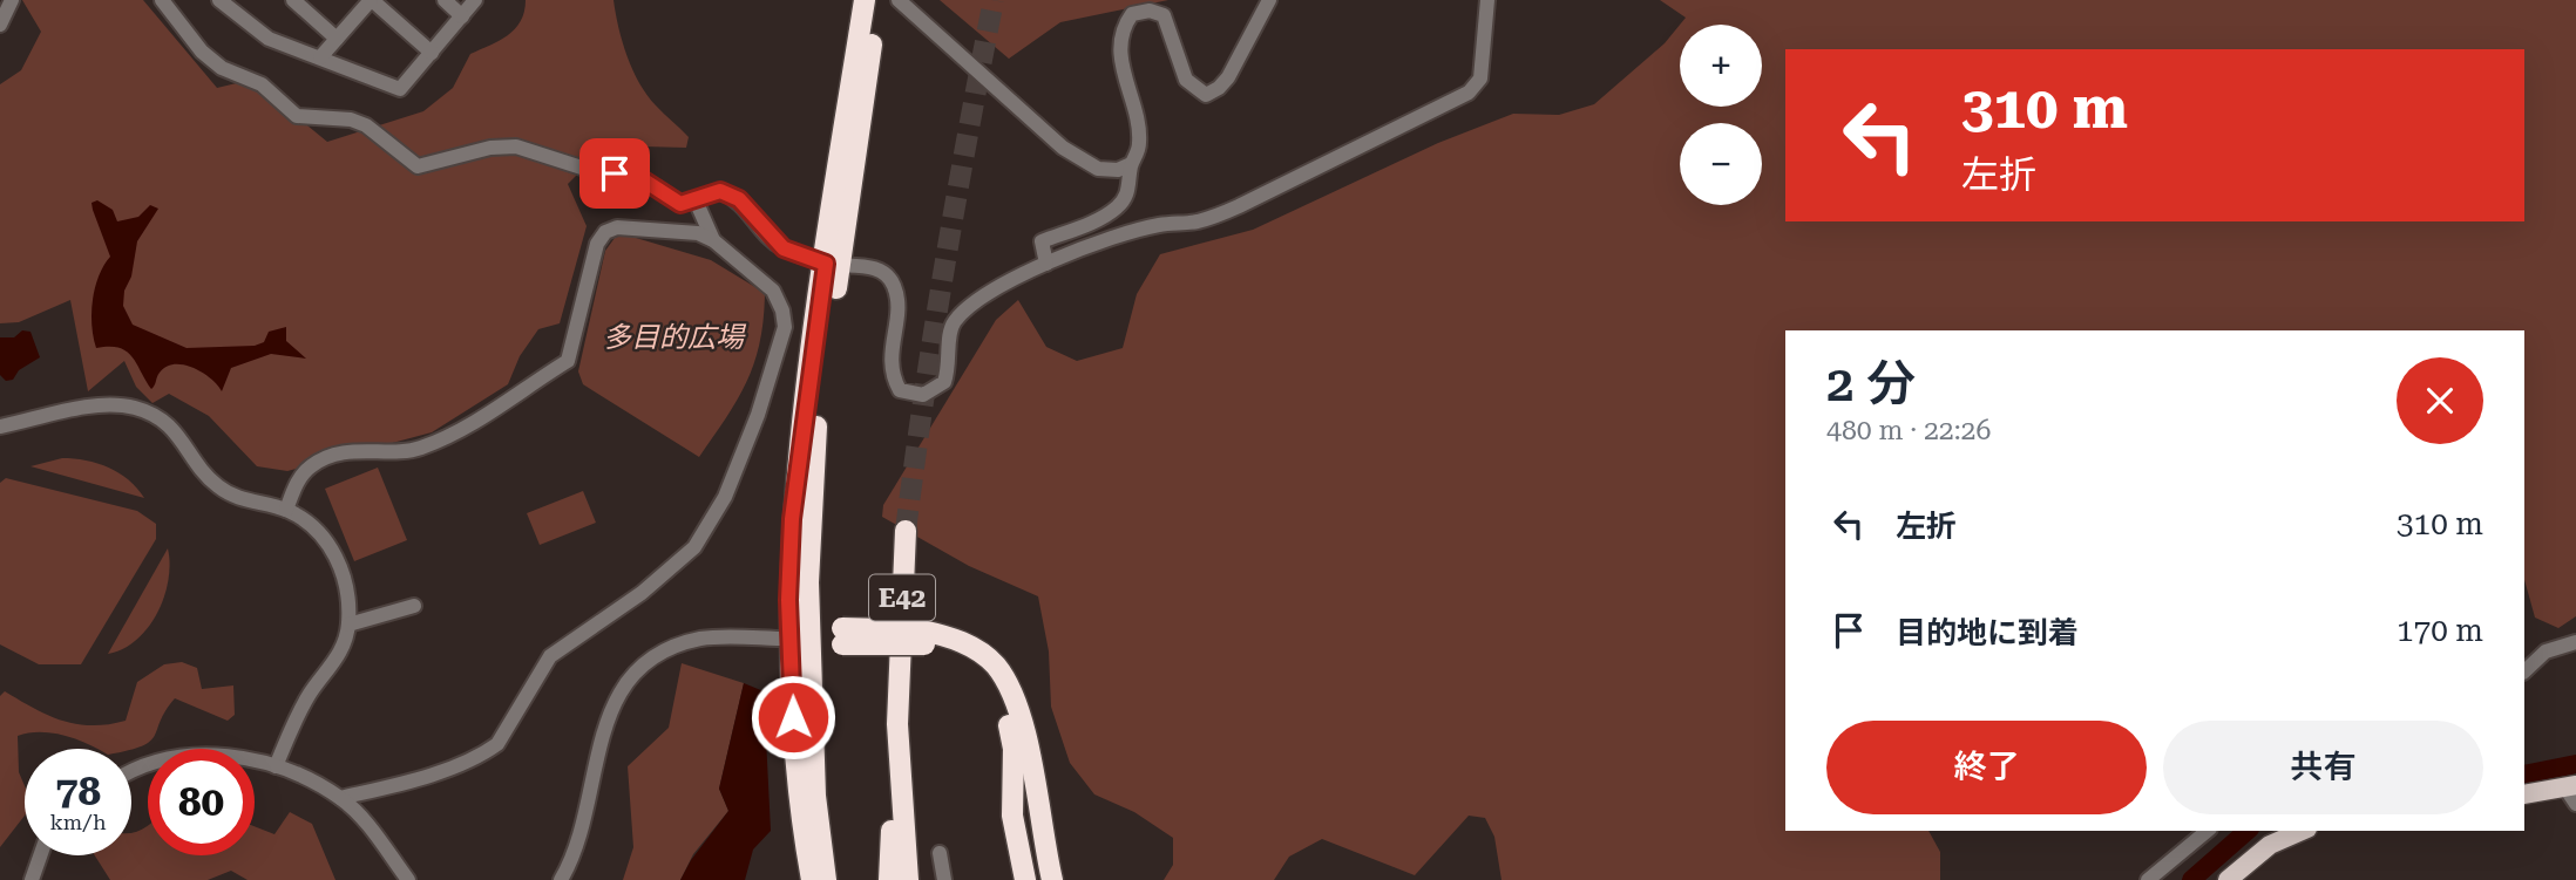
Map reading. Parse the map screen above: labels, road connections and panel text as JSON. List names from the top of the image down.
{
  "streets": {
    "highway": ["E42"]
  },
  "parks": ["多目的広場"],
  "page": {
    "map_buttons": ["+", "−"],
    "turn": ["310 m", "左折"],
    "heading": ["2 分", "480 m · 22:26"],
    "list": [
      {
        "name": "左折",
        "value": "310 m"
      },
      {
        "name": "目的地に到着",
        "value": "170 m"
      }
    ],
    "buttons": ["終了", "共有"],
    "speed": "78 km/h",
    "limit": "80"
  }
}
